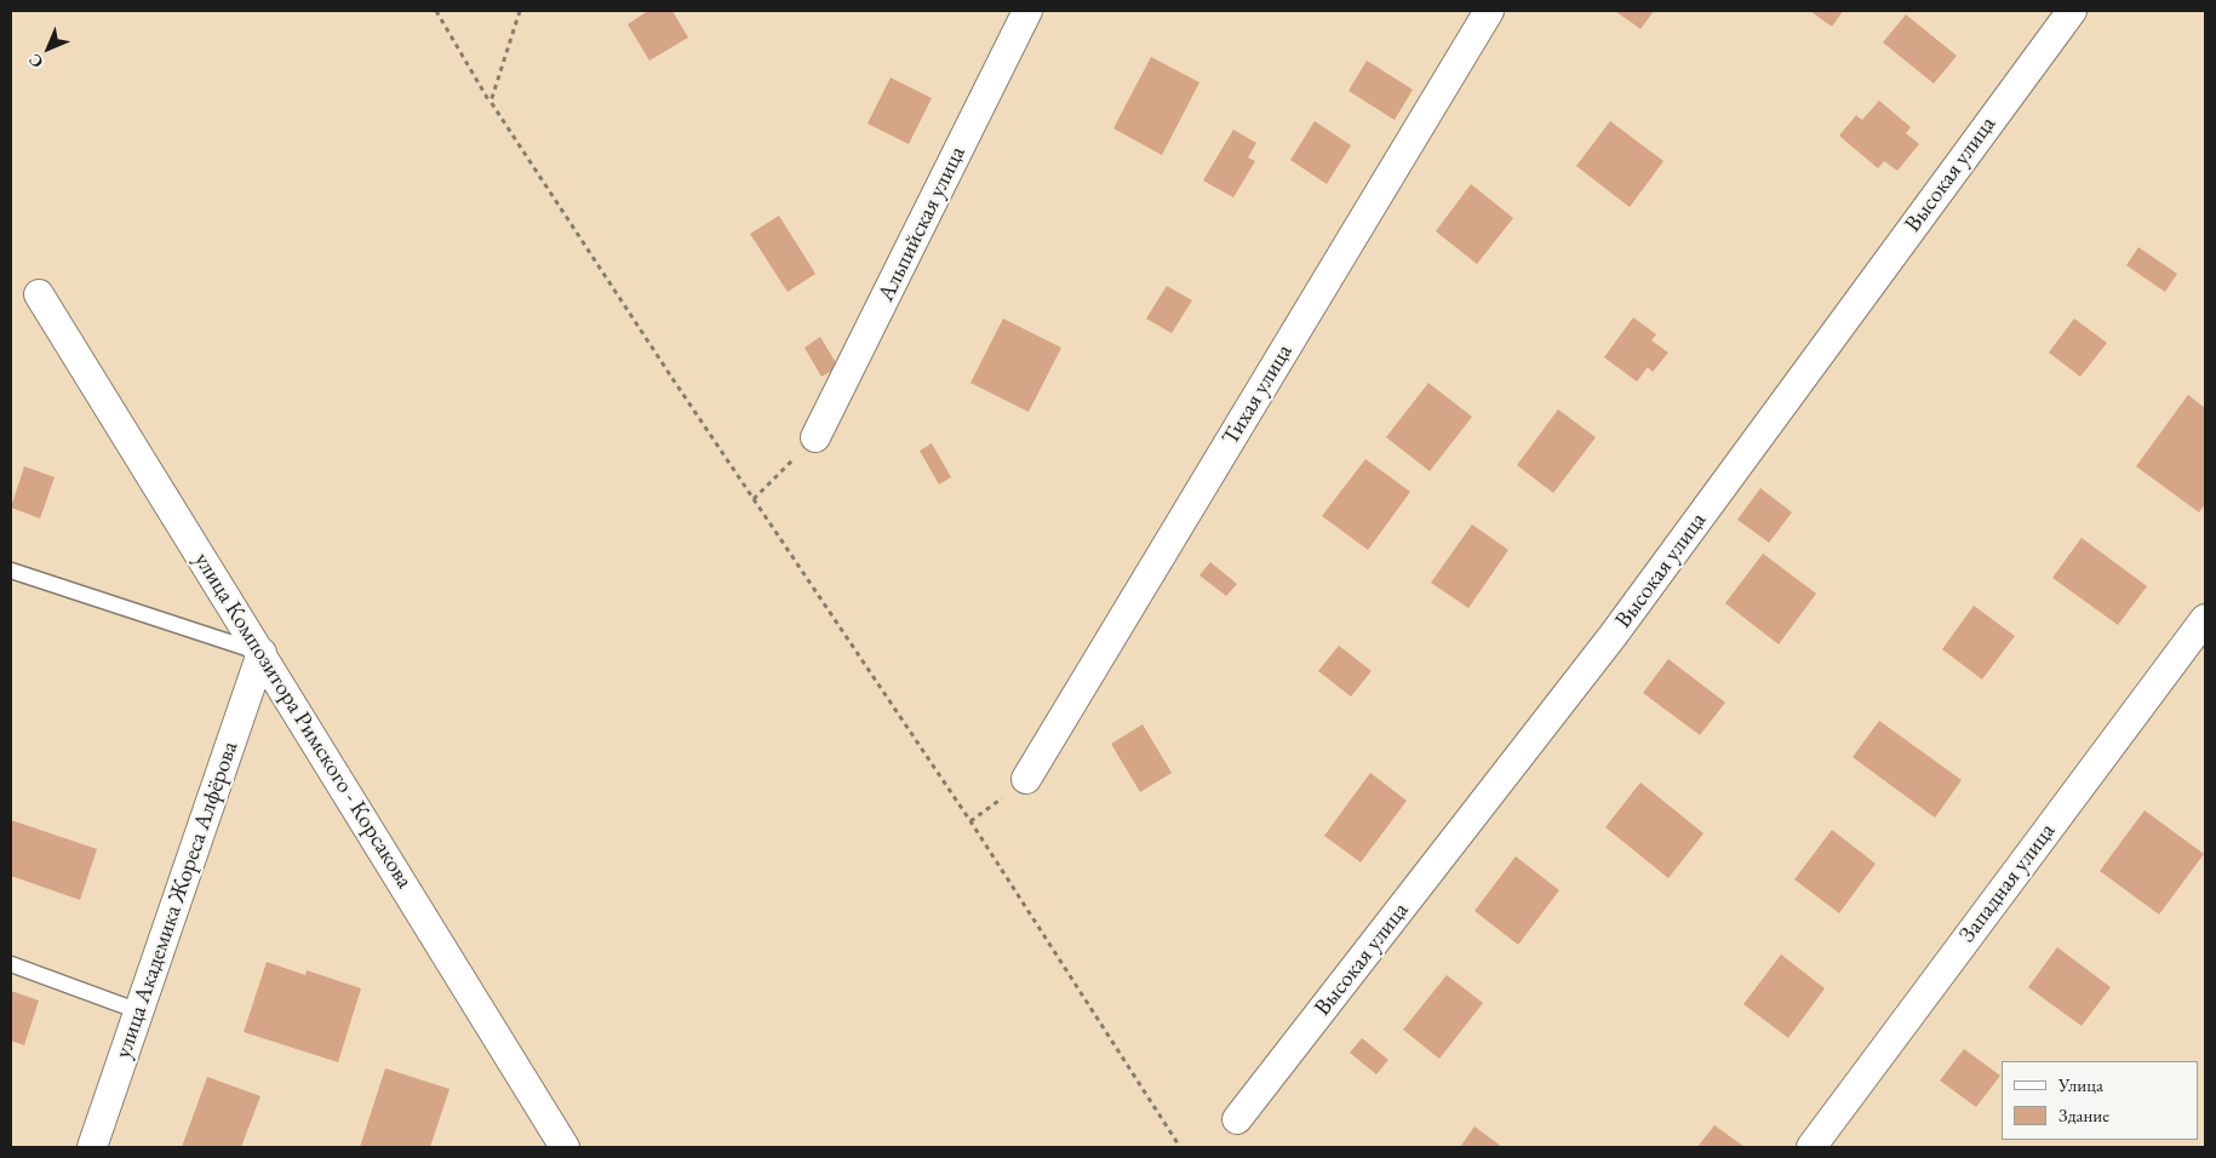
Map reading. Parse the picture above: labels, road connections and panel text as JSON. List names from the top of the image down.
{
  "streets": {
    "street": [
      "Высокая улица",
      "Альпийская улица",
      "Тихая улица",
      "улица Композитора Римского - Корсакова",
      "Западная улица",
      "улица Академика Жореса Алфёрова"
    ]
  },
  "crossings": [
    ["улица Композитора Римского - Корсакова", "улица Академика Жореса Алфёрова"]
  ],
  "legend": ["Улица", "Здание"],
  "north": "bottom left"
}
